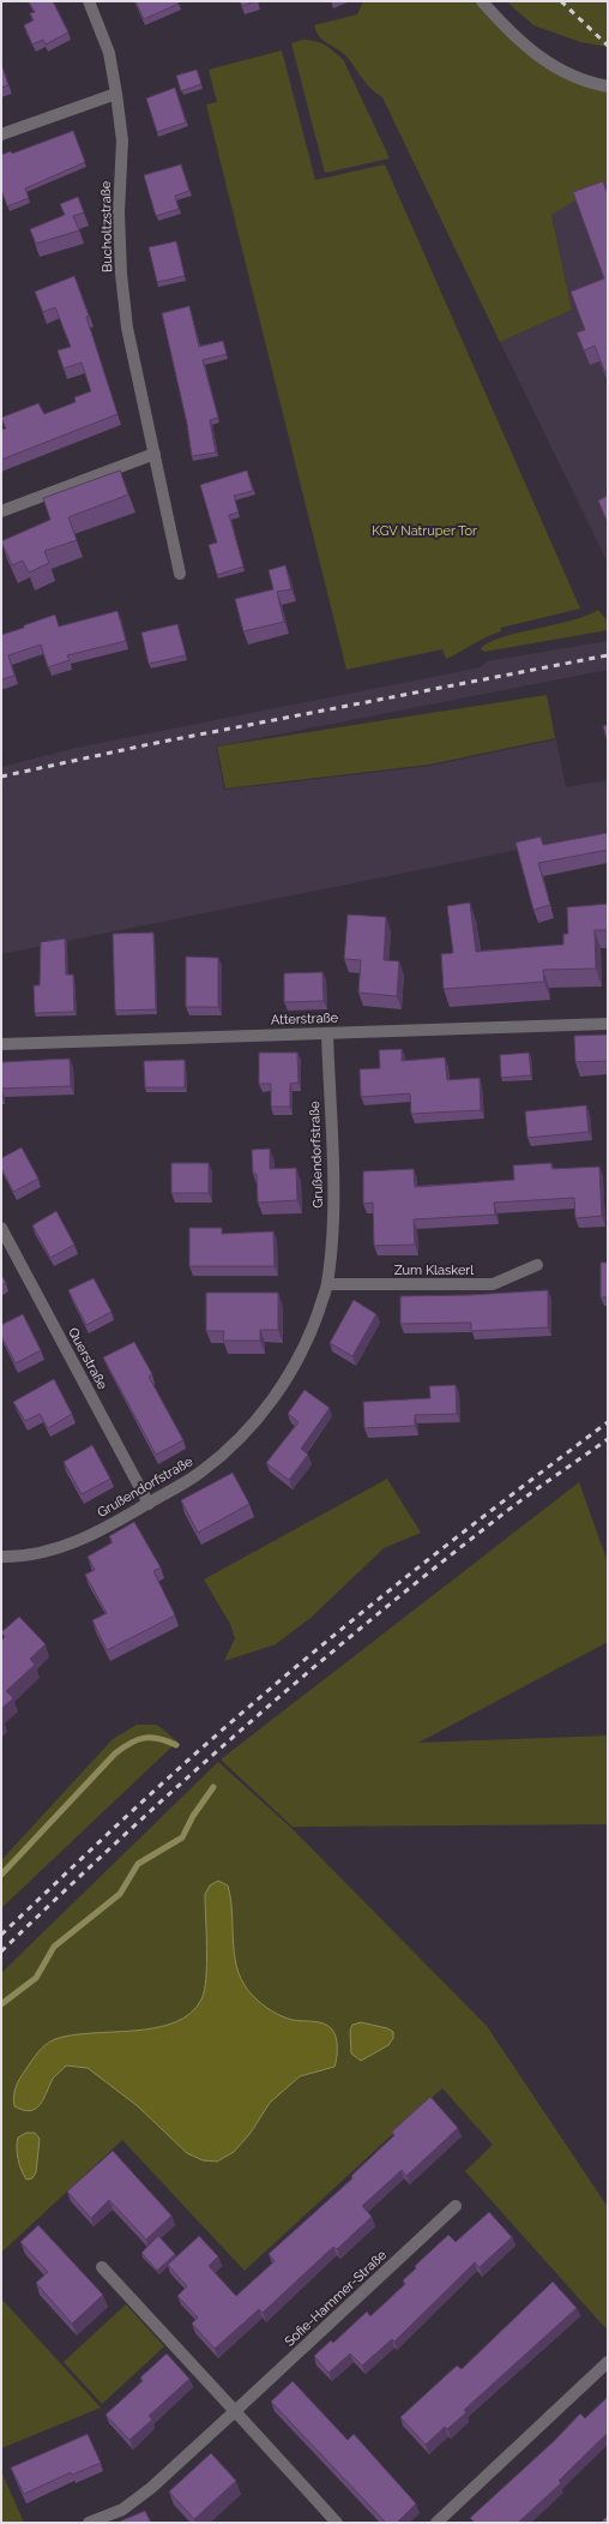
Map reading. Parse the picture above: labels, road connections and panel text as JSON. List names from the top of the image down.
{
  "streets": {
    "street": [
      "Bucholtzstraße",
      "Atterstraße",
      "Grußendorfstraße",
      "Zum Klaskerl",
      "Querstraße",
      "Sofie-Hammer-Straße"
    ]
  },
  "crossings": [
    ["Atterstraße", "Grußendorfstraße"],
    ["Grußendorfstraße", "Zum Klaskerl"],
    ["Grußendorfstraße", "Querstraße"]
  ],
  "parks": ["KGV Natruper Tor"]
}
